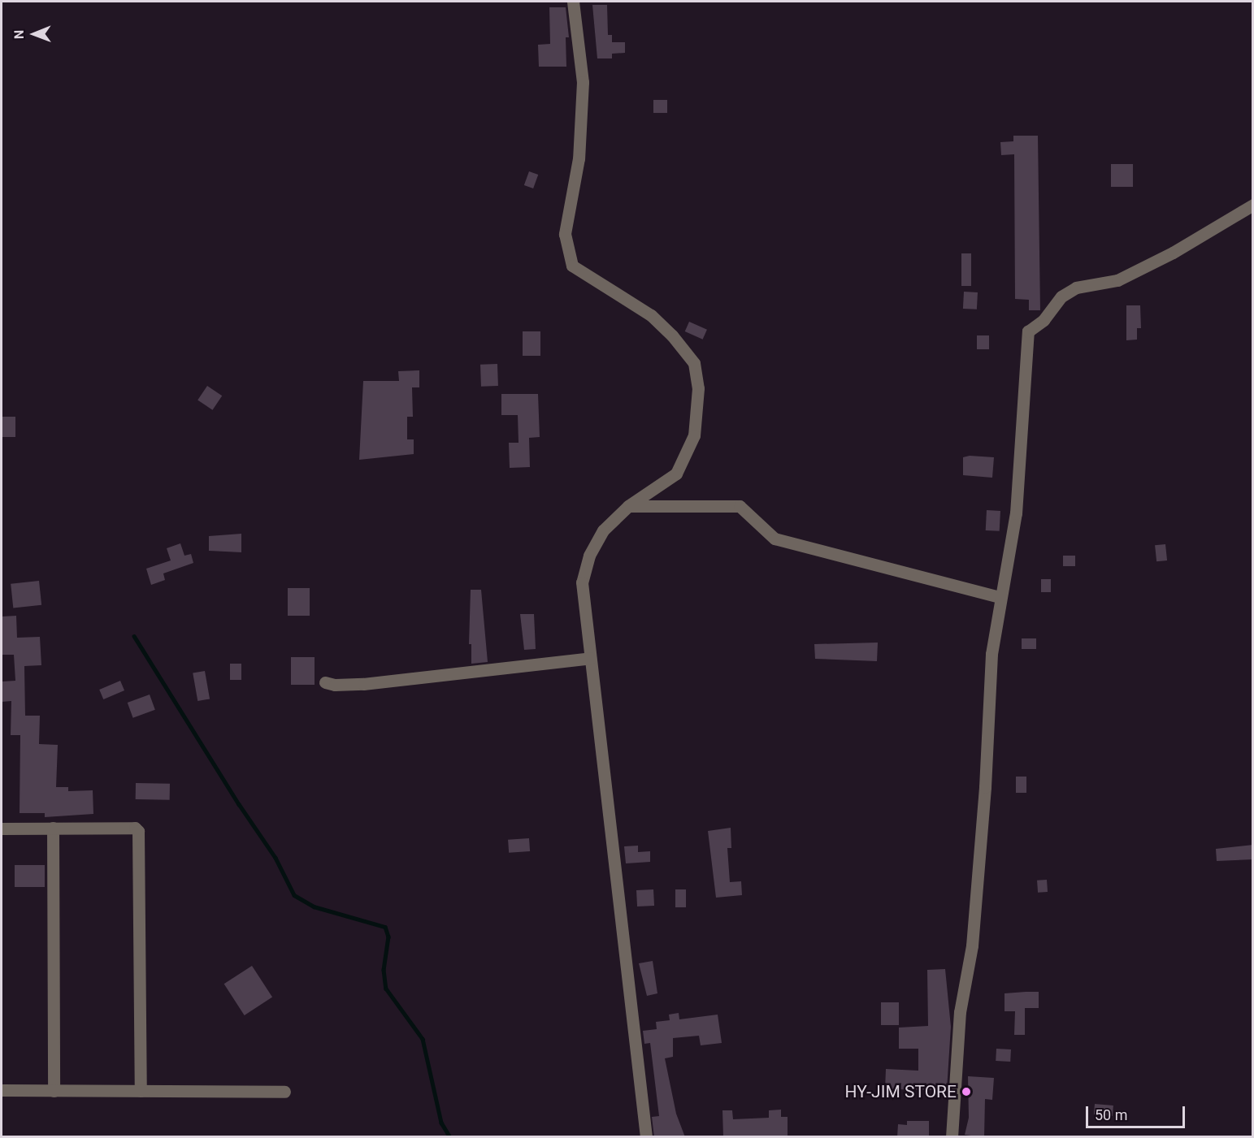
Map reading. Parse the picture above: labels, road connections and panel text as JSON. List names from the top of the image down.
{
  "places": ["HY-JIM STORE"],
  "scale_bar": "50 m",
  "north": "left"
}
